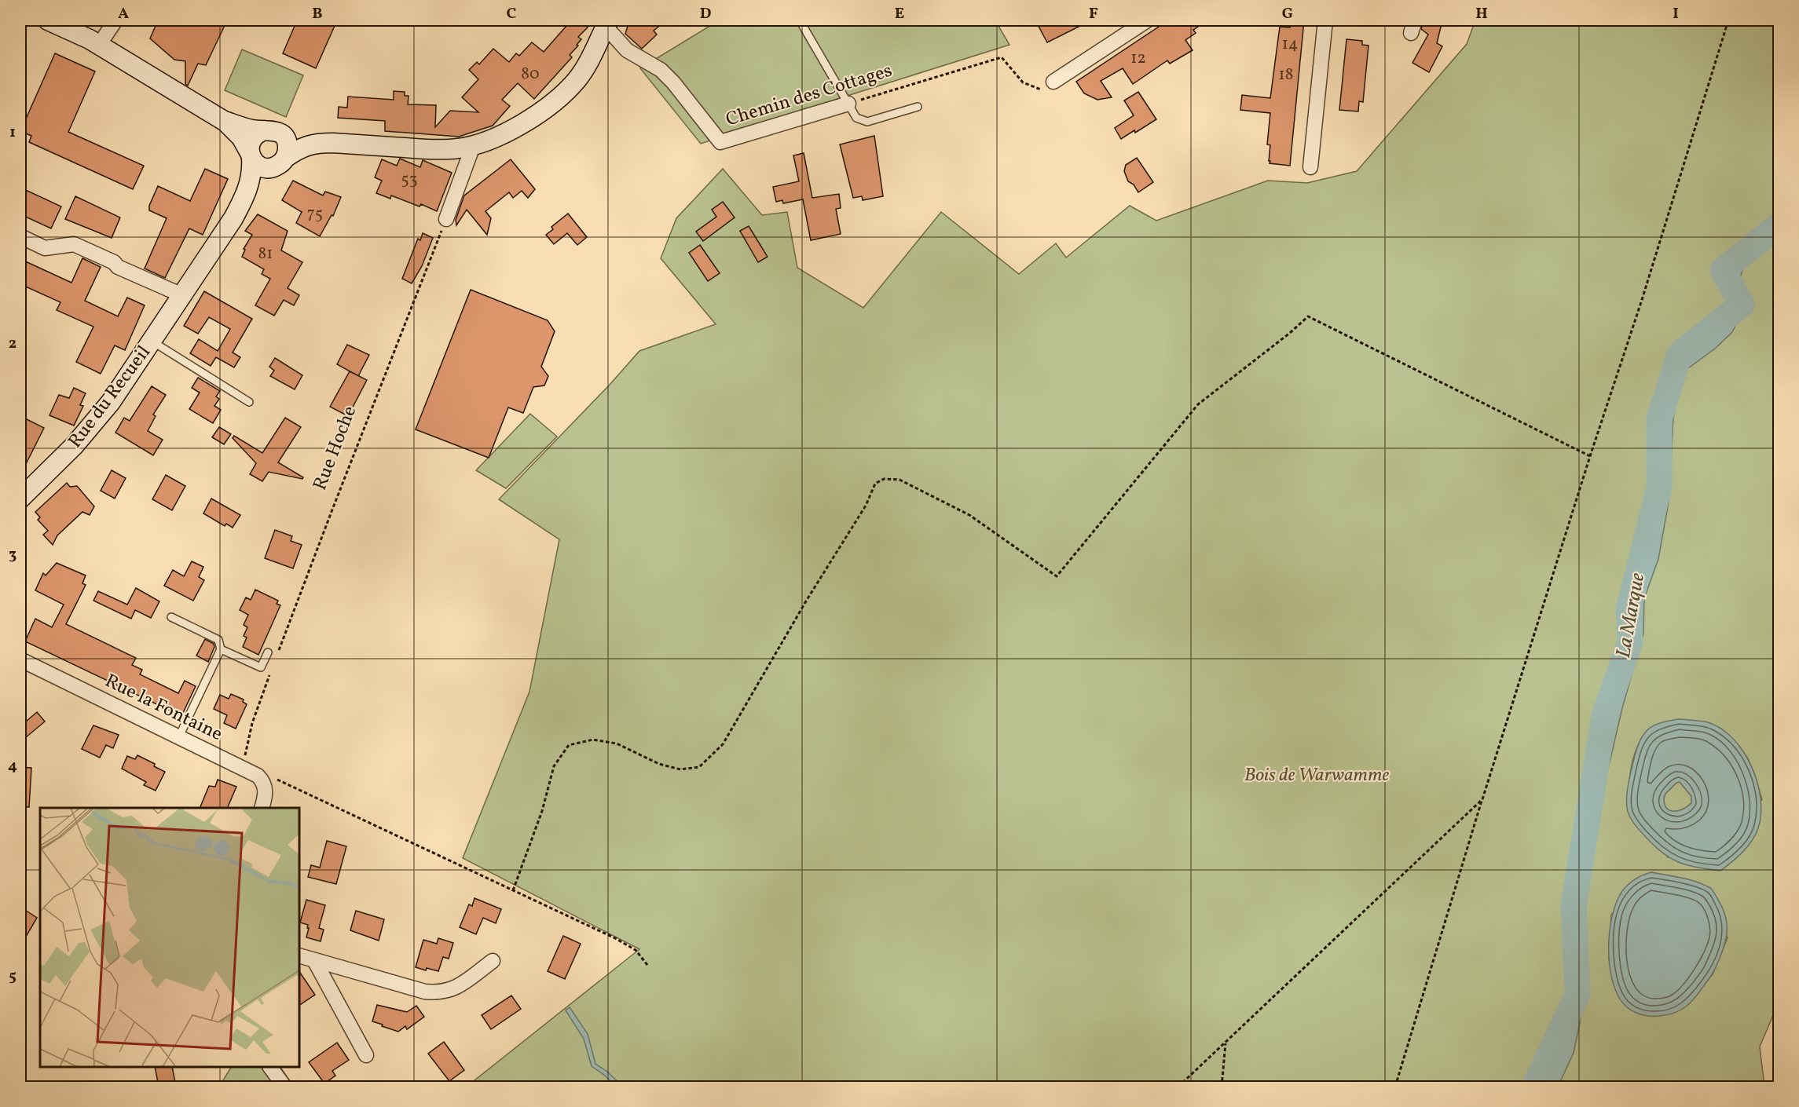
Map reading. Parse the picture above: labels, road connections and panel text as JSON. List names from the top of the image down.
{
  "streets": {
    "street": ["Chemin des Cottages", "Rue du Recueil", "Rue la Fontaine"],
    "path": ["Rue Hoche"]
  },
  "crossings": [
    ["Chemin des Cottages", "Rue du Recueil"]
  ],
  "water": ["La Marque"],
  "parks": ["Bois de Warwamme"],
  "house_numbers": [
    "14",
    "12",
    "80",
    "18",
    "53",
    "75",
    "81"
  ],
  "grid": {
    "columns": [
      "A",
      "B",
      "C",
      "D",
      "E",
      "F",
      "G",
      "H",
      "I"
    ],
    "rows": [
      "1",
      "2",
      "3",
      "4",
      "5"
    ]
  }
}
